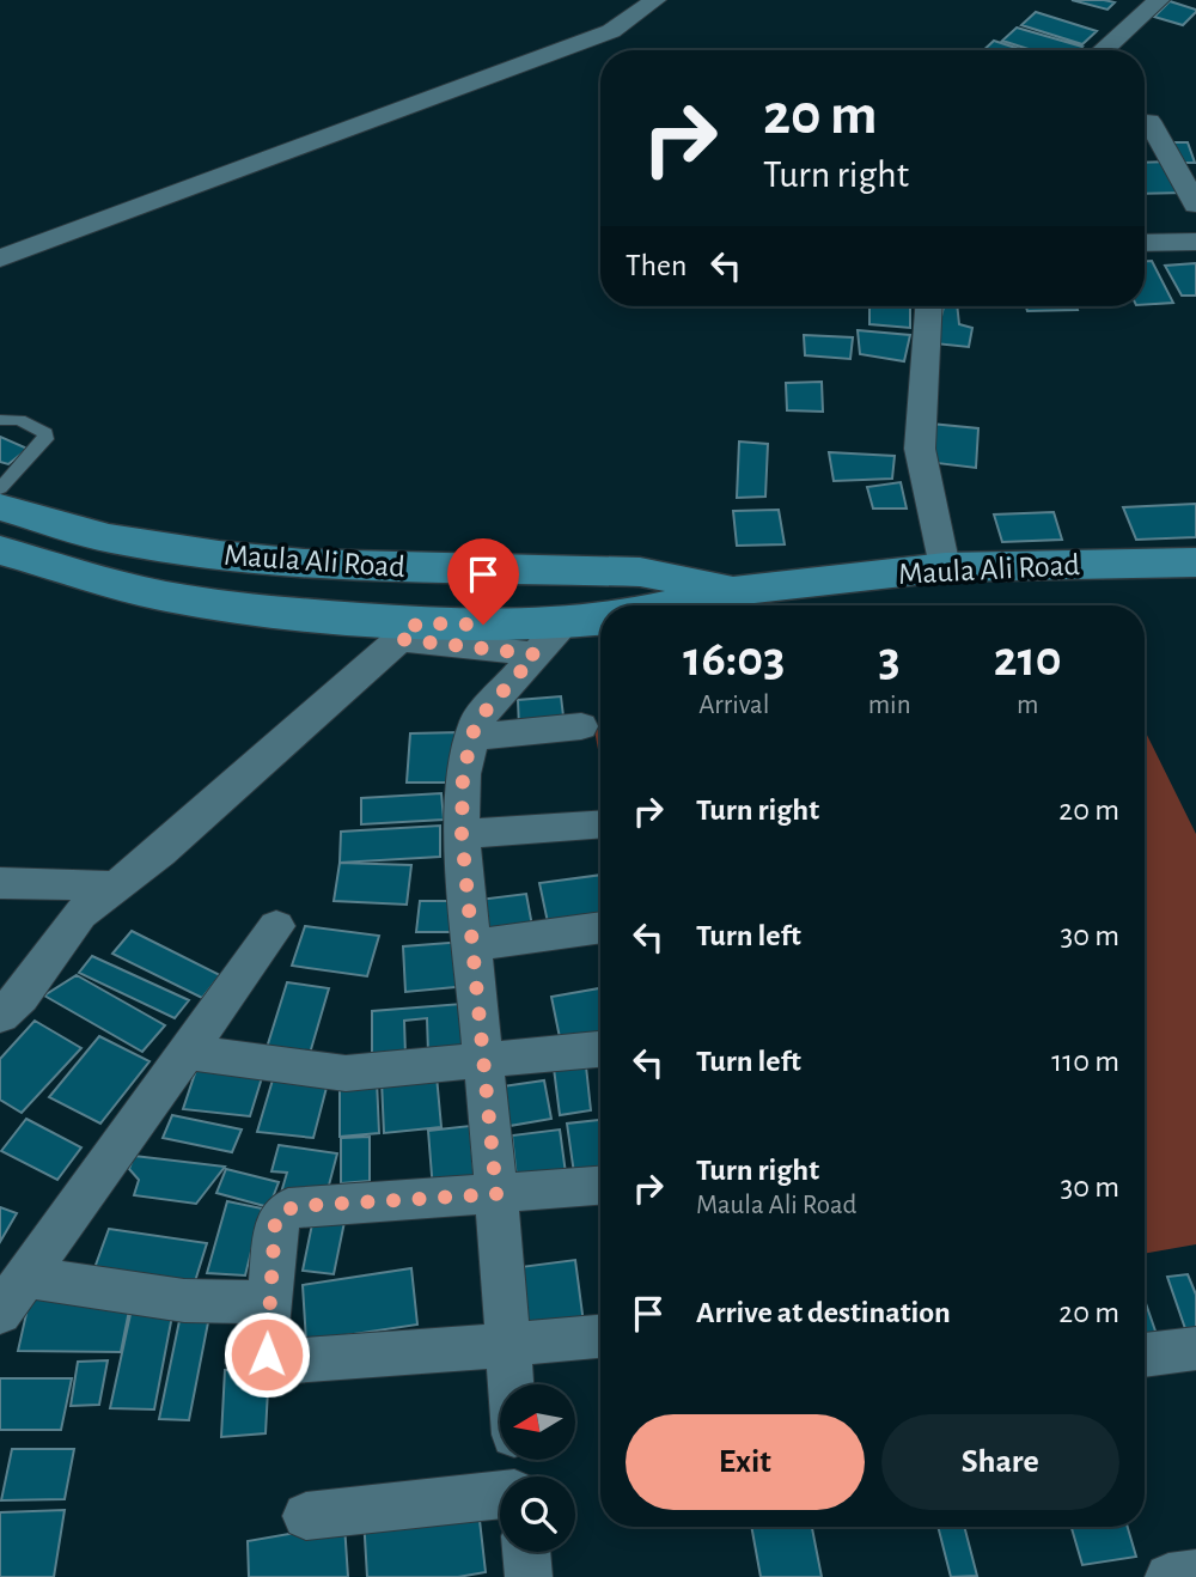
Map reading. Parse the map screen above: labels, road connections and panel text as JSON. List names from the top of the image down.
{
  "streets": {
    "main road": ["Maula Ali Road"]
  },
  "north": "left",
  "page": {
    "turn": ["20 m", "Turn right"],
    "then": "Then",
    "eta": [
      "16:03",
      "Arrival",
      "3",
      "min",
      "210",
      "m"
    ],
    "list": [
      {
        "name": "Turn right",
        "value": "20 m"
      },
      {
        "name": "Turn left",
        "value": "30 m"
      },
      {
        "name": "Turn left",
        "value": "110 m"
      },
      {
        "name": "Turn right",
        "note": "Maula Ali Road",
        "value": "30 m"
      },
      {
        "name": "Arrive at destination",
        "value": "20 m"
      }
    ],
    "buttons": ["Exit", "Share"]
  }
}
